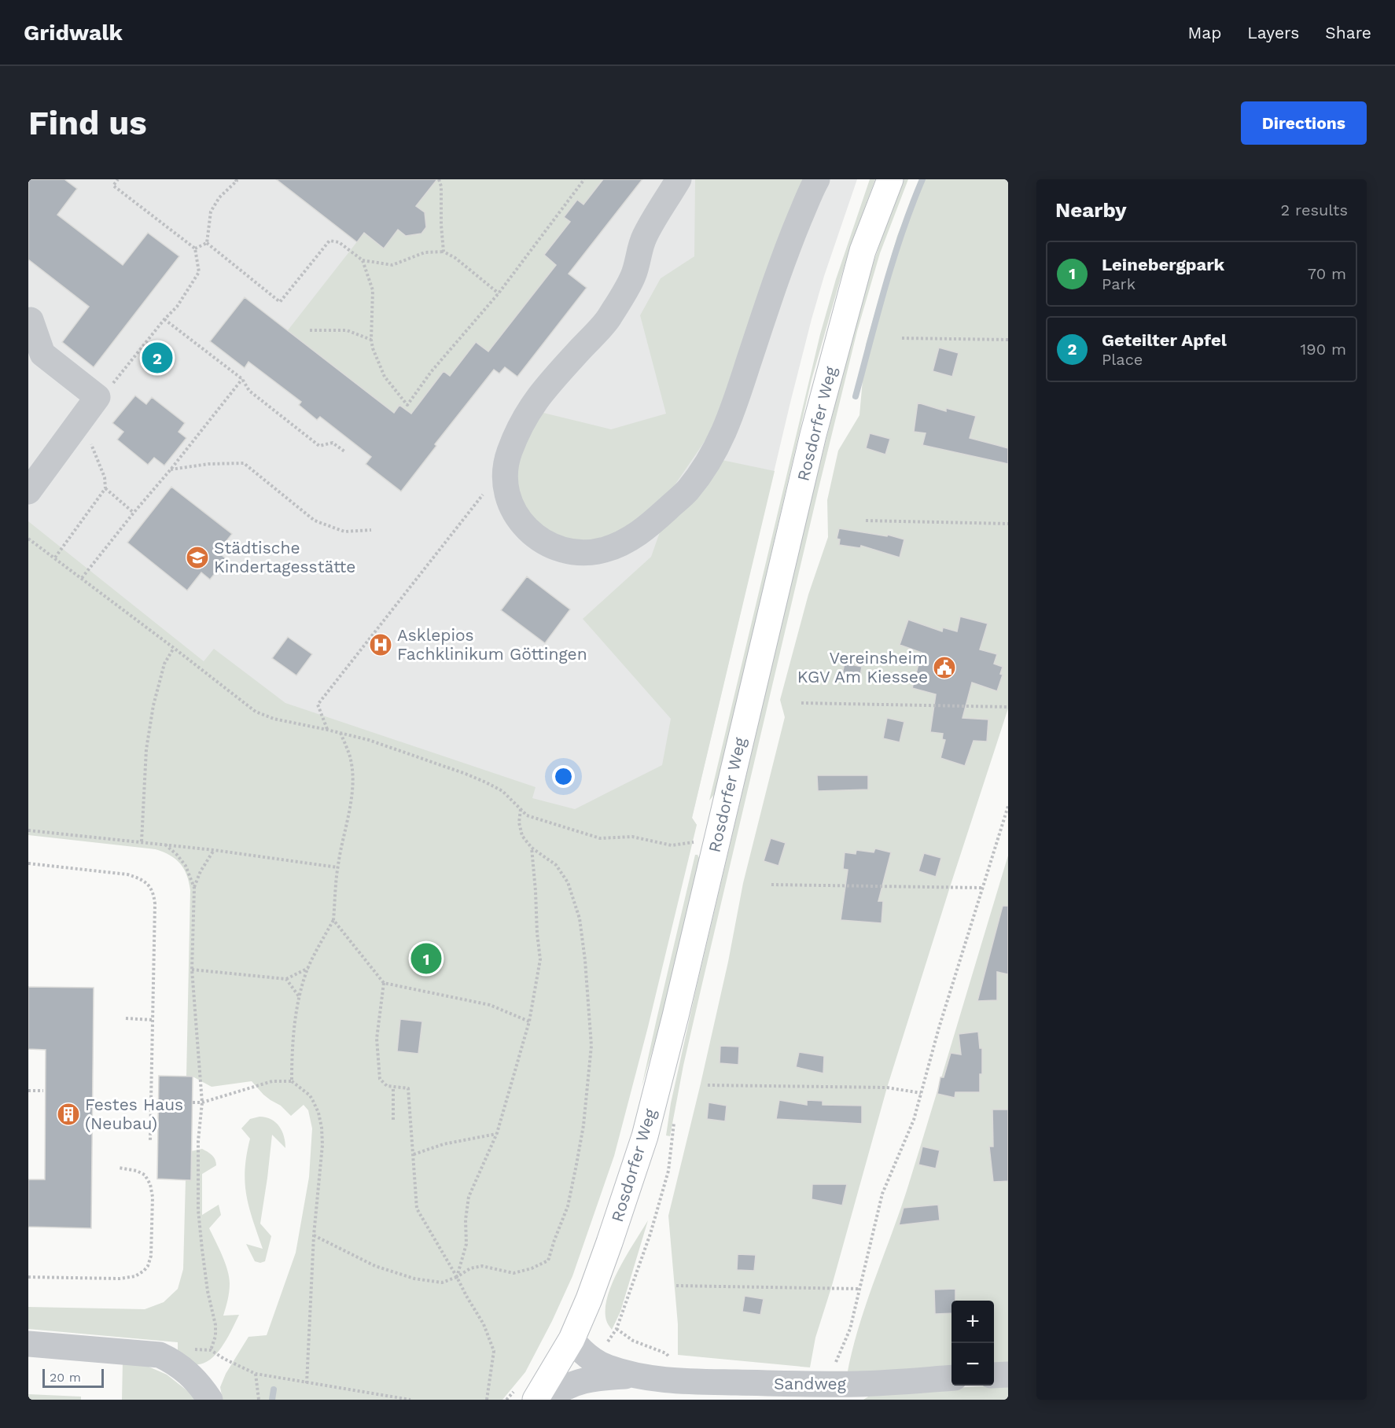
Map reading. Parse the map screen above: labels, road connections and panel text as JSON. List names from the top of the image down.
{
  "streets": {
    "main road": ["Rosdorfer Weg"],
    "street": ["Sandweg"]
  },
  "crossings": [
    ["Rosdorfer Weg", "Sandweg"]
  ],
  "places": {
    "school or university": ["Städtische Kindertagesstätte"],
    "hospital": ["Asklepios Fachklinikum Göttingen"],
    "public building": ["Vereinsheim KGV Am Kiessee"],
    "building": ["Festes Haus (Neubau)"]
  },
  "scale_bar": "20 m",
  "page": {
    "header": "Gridwalk",
    "nav": ["Map", "Layers", "Share"],
    "buttons": "Directions",
    "title": "Find us",
    "heading": ["Nearby", "2 results"],
    "list": [
      {
        "mark": "1",
        "name": "Leinebergpark",
        "note": "Park",
        "value": "70 m"
      },
      {
        "mark": "2",
        "name": "Geteilter Apfel",
        "note": "Place",
        "value": "190 m"
      }
    ],
    "pins": ["2", "1"],
    "map_buttons": ["+", "−"],
    "scale": "20 m"
  }
}
